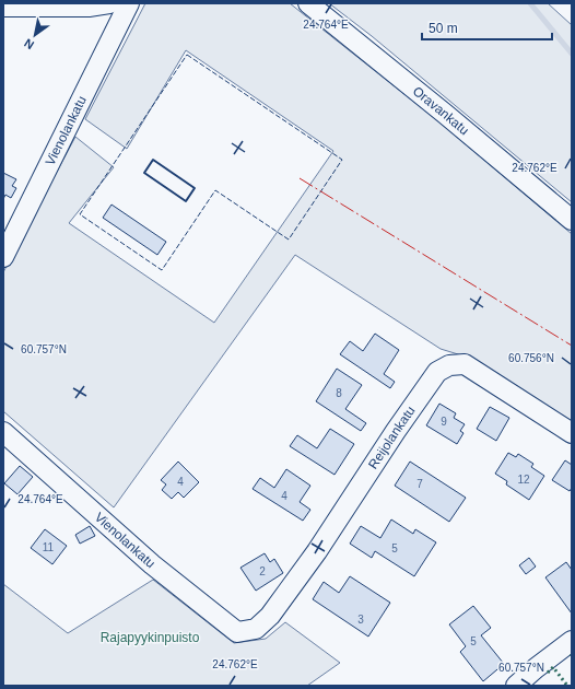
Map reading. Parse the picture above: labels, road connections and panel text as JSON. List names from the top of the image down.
{
  "streets": {
    "street": ["Oravankatu", "Vienolankatu", "Reijolankatu"]
  },
  "crossings": [
    ["Vienolankatu", "Reijolankatu"]
  ],
  "parks": ["Rajapyykinpuisto"],
  "house_numbers": [
    "8",
    "9",
    "12",
    "4",
    "7",
    "4",
    "11",
    "5",
    "2",
    "3",
    "5"
  ],
  "scale_bar": "50 m",
  "north": "bottom left",
  "coordinates": [
    "24.764°E",
    "24.762°E",
    "60.757°N",
    "60.756°N"
  ]
}
